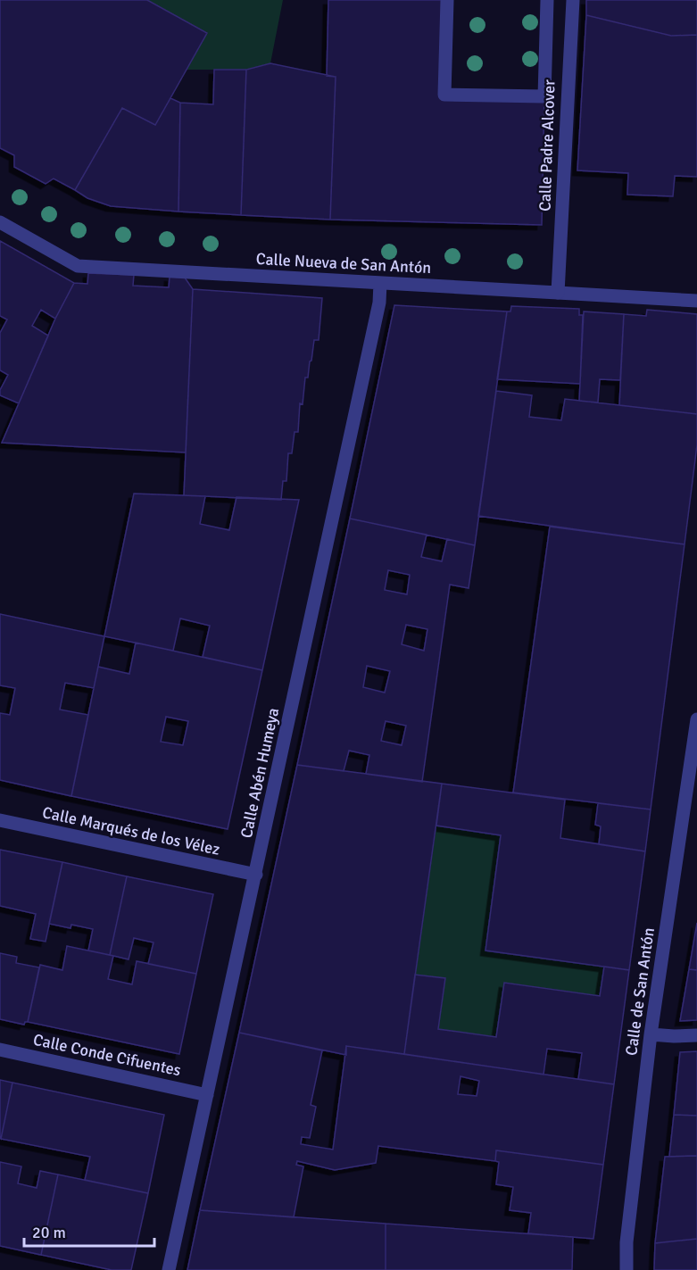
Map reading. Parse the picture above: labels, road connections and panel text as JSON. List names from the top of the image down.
{
  "streets": {
    "street": [
      "Calle Padre Alcover",
      "Calle Nueva de San Antón",
      "Calle Abén Humeya",
      "Calle Marqués de los Vélez",
      "Calle de San Antón",
      "Calle Conde Cifuentes"
    ]
  },
  "crossings": [
    ["Calle Padre Alcover", "Calle Nueva de San Antón"],
    ["Calle Nueva de San Antón", "Calle Abén Humeya"],
    ["Calle Abén Humeya", "Calle Marqués de los Vélez"],
    ["Calle Abén Humeya", "Calle Conde Cifuentes"]
  ],
  "scale_bar": "20 m"
}
